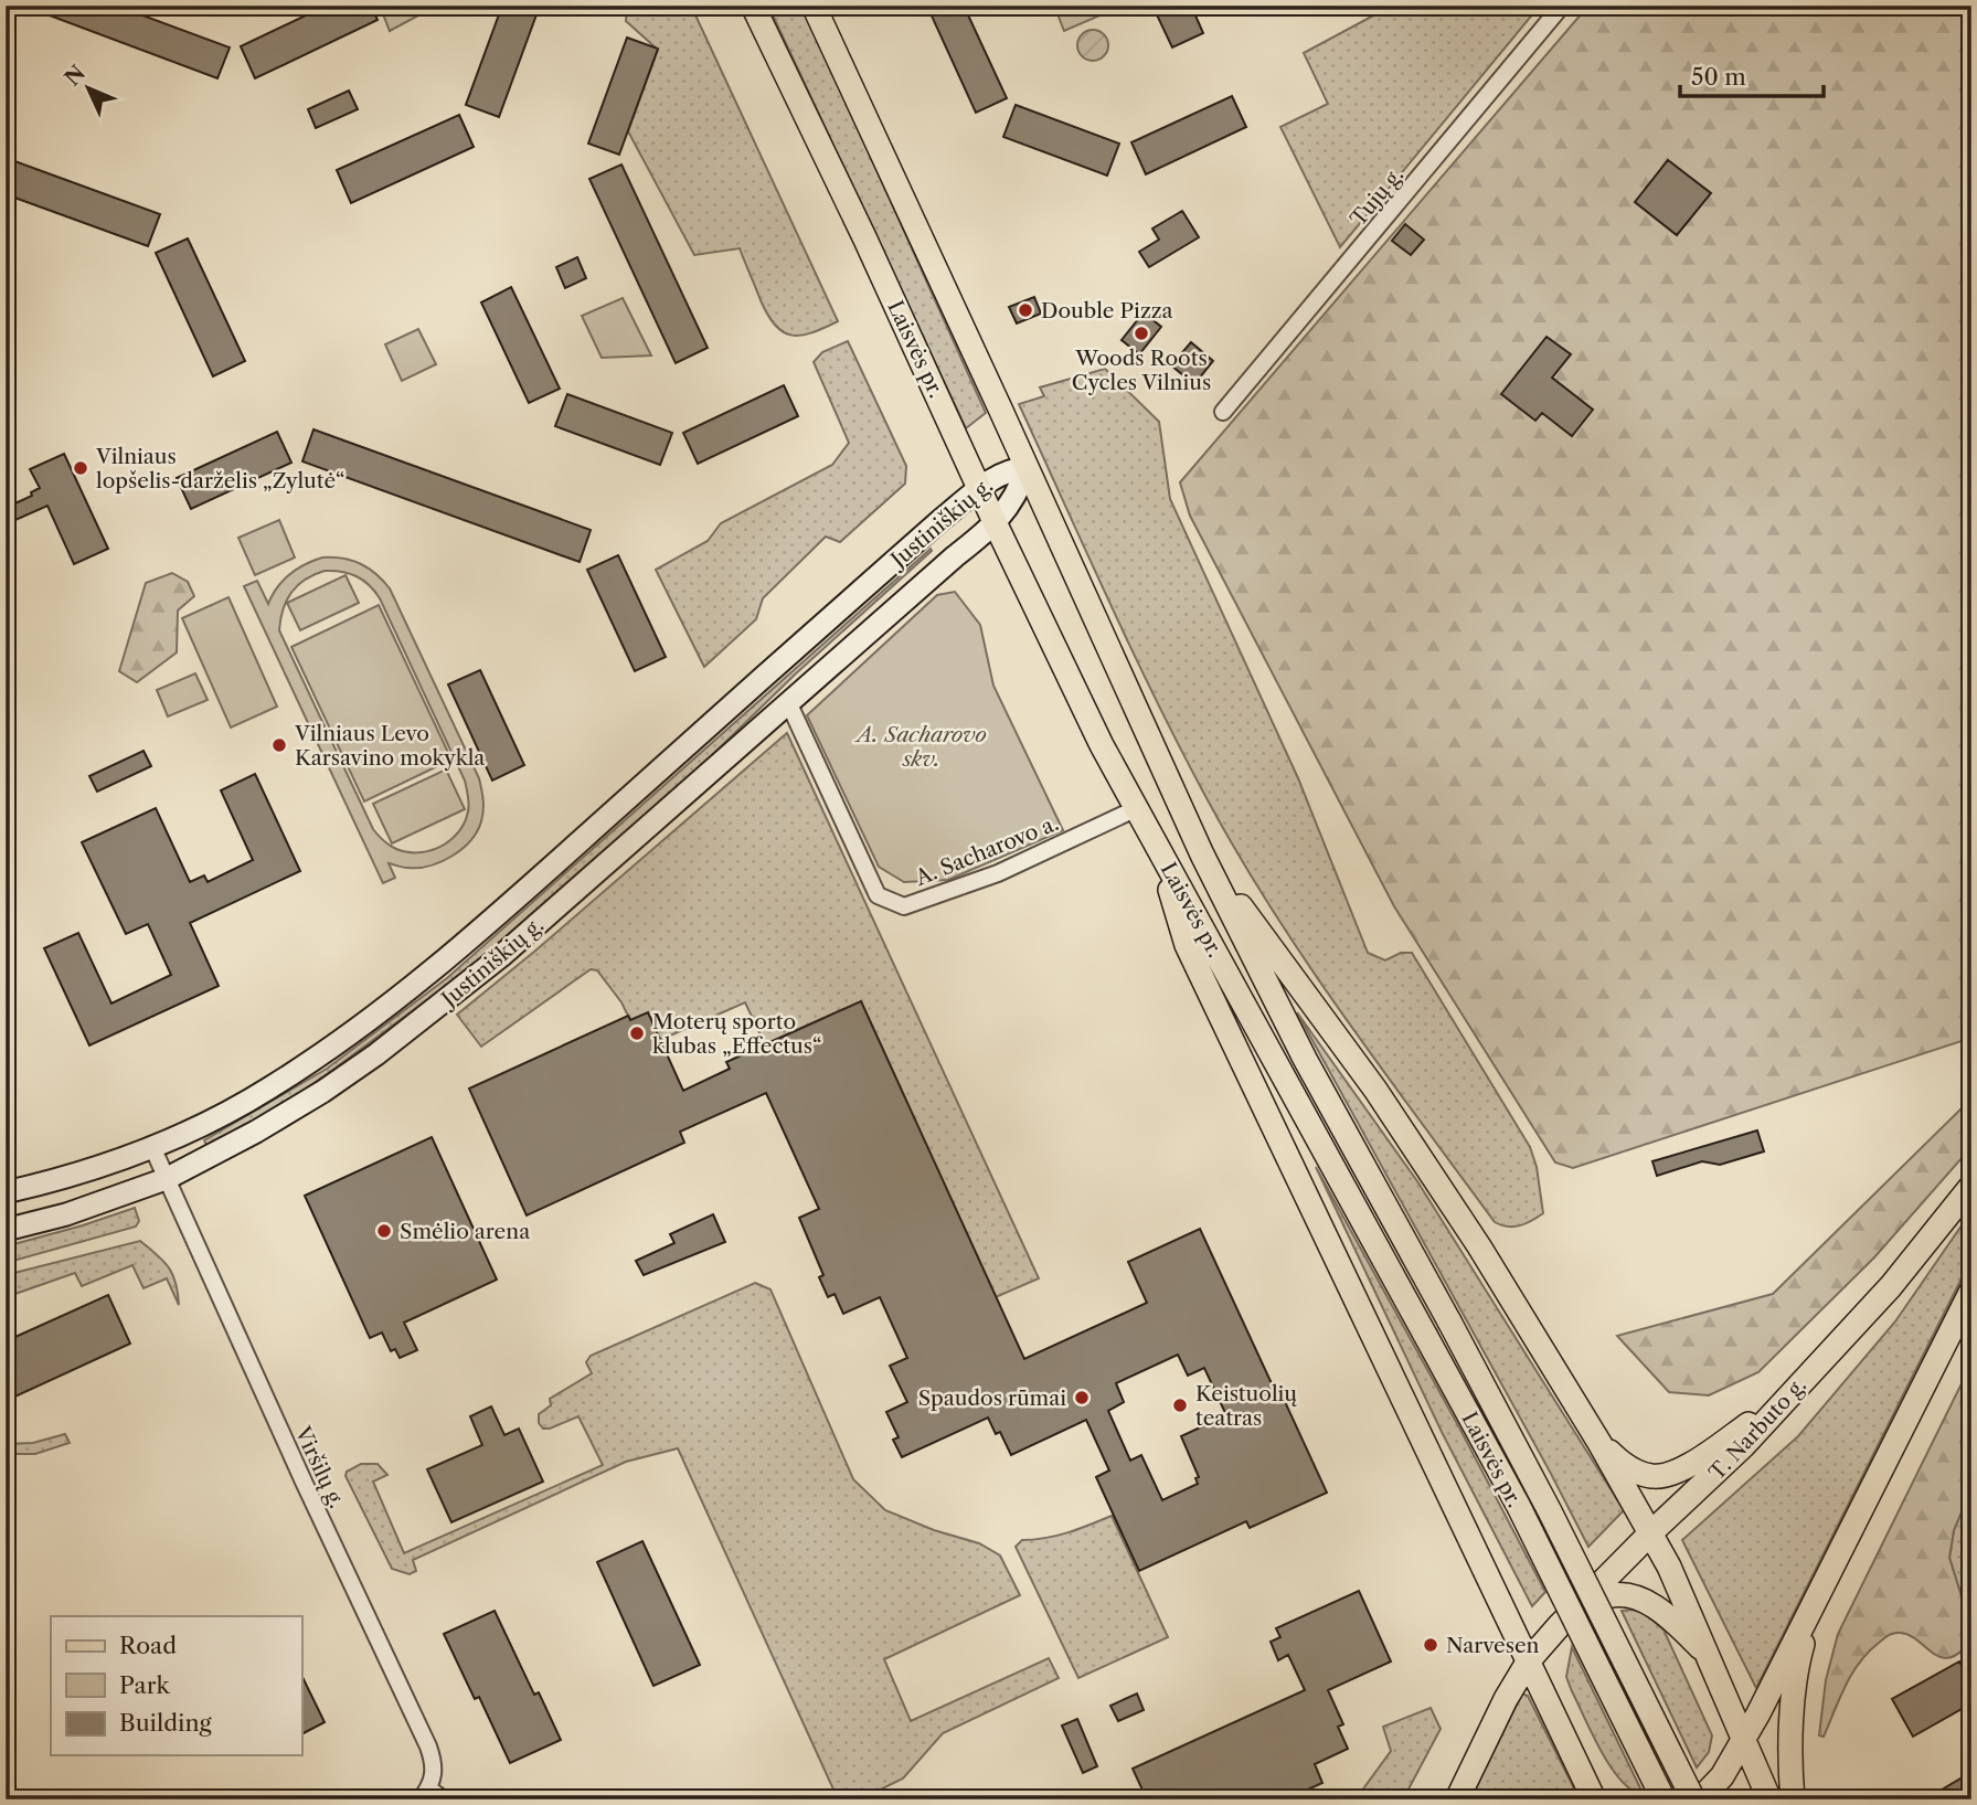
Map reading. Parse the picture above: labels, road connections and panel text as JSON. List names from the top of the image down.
{
  "streets": {
    "main road": ["Laisvės pr.", "Justiniškių g.", "T. Narbuto g."],
    "street": ["Tujų g.", "A. Sacharovo a.", "Viršilų g."]
  },
  "crossings": [
    ["Laisvės pr.", "Justiniškių g."],
    ["Laisvės pr.", "A. Sacharovo a."],
    ["Laisvės pr.", "T. Narbuto g."],
    ["Justiniškių g.", "A. Sacharovo a."],
    ["Justiniškių g.", "Viršilų g."]
  ],
  "parks": ["A. Sacharovo skv."],
  "places": [
    "Double Pizza",
    "Woods Roots Cycles Vilnius",
    "Vilniaus lopšelis-darželis „Zylutė“",
    "Vilniaus Levo Karsavino mokykla",
    "Moterų sporto klubas „Effectus“",
    "Smėlio arena",
    "Spaudos rūmai",
    "Keistuolių teatras",
    "Narvesen"
  ],
  "legend": ["Road", "Park", "Building"],
  "scale_bar": "50 m",
  "north": "top left"
}
